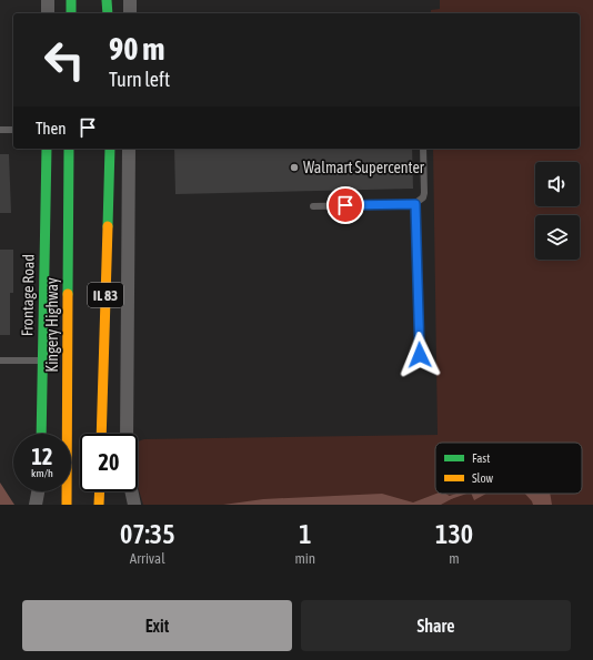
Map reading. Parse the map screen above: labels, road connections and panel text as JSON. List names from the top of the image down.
{
  "streets": {
    "main road": ["Frontage Road", "IL 83", "Kingery Highway"]
  },
  "places": ["Walmart Supercenter"],
  "legend": ["Fast", "Slow"],
  "page": {
    "turn": ["90 m", "Turn left"],
    "then": "Then",
    "speed": "12 km/h",
    "limit": "20",
    "eta": [
      "07:35",
      "Arrival",
      "1",
      "min",
      "130",
      "m"
    ],
    "buttons": ["Exit", "Share"]
  }
}
